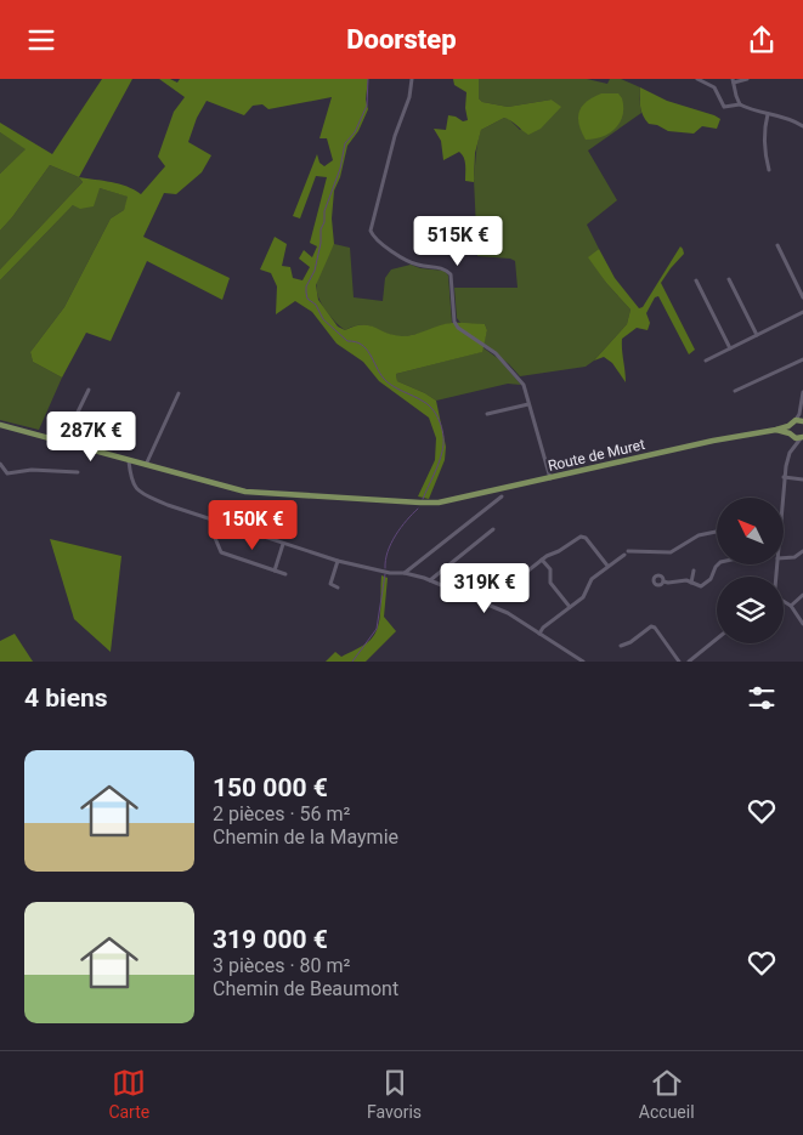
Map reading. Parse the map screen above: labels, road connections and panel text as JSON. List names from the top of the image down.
{
  "streets": {
    "main road": ["Route de Muret"]
  },
  "north": "top left",
  "page": {
    "header": "Doorstep",
    "price": [
      "515K €",
      "287K €",
      "150K €",
      "319K €"
    ],
    "heading": "4 biens",
    "list": [
      {
        "name": "150 000 €",
        "note": "2 pièces · 56 m² · Chemin de la Maymie"
      },
      {
        "name": "319 000 €",
        "note": "3 pièces · 80 m² · Chemin de Beaumont"
      }
    ],
    "tabs": ["Carte", "Favoris", "Accueil"]
  }
}
